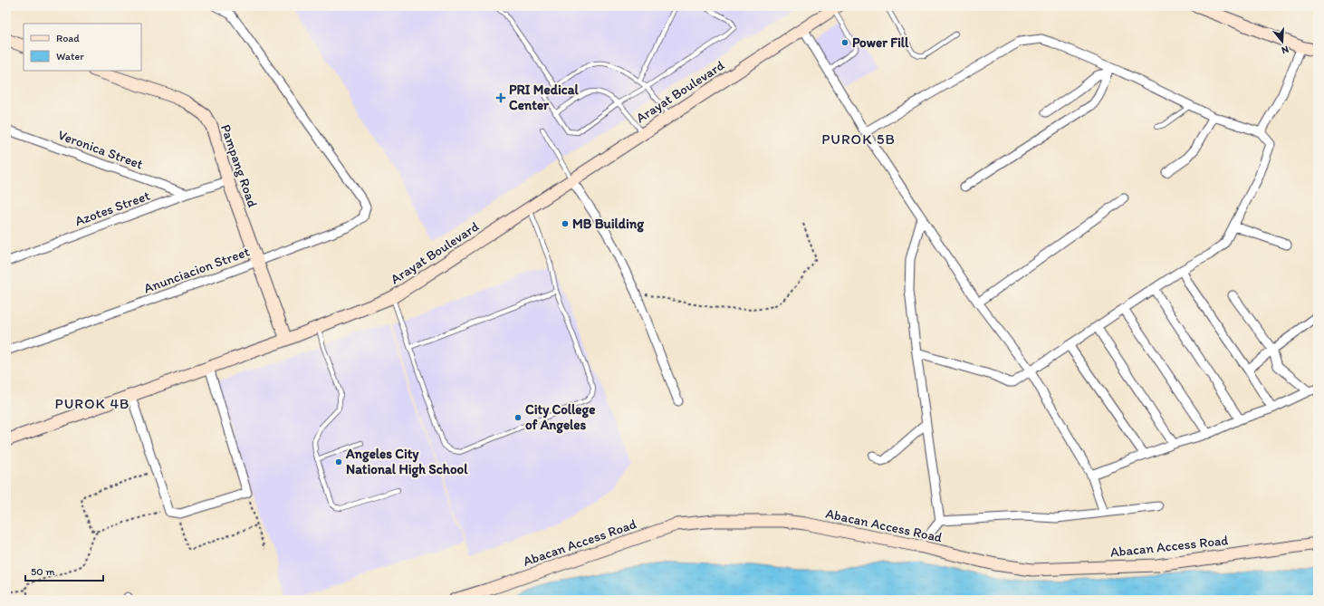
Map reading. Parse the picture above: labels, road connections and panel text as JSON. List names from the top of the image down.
{
  "streets": {
    "street": [
      "Arayat Boulevard",
      "Veronica Street",
      "Pampang Road",
      "Azotes Street",
      "Anunciacion Street",
      "Abacan Access Road"
    ]
  },
  "crossings": [
    ["Arayat Boulevard", "Pampang Road"],
    ["Veronica Street", "Azotes Street"],
    ["Pampang Road", "Azotes Street"],
    ["Pampang Road", "Anunciacion Street"]
  ],
  "districts": ["PUROK 5B", "PUROK 4B"],
  "places": {
    "other": [
      "Power Fill",
      "MB Building",
      "City College of Angeles",
      "Angeles City National High School"
    ],
    "health": ["PRI Medical Center"]
  },
  "legend": ["Road", "Water"],
  "scale_bar": "50 m",
  "north": "bottom"
}
